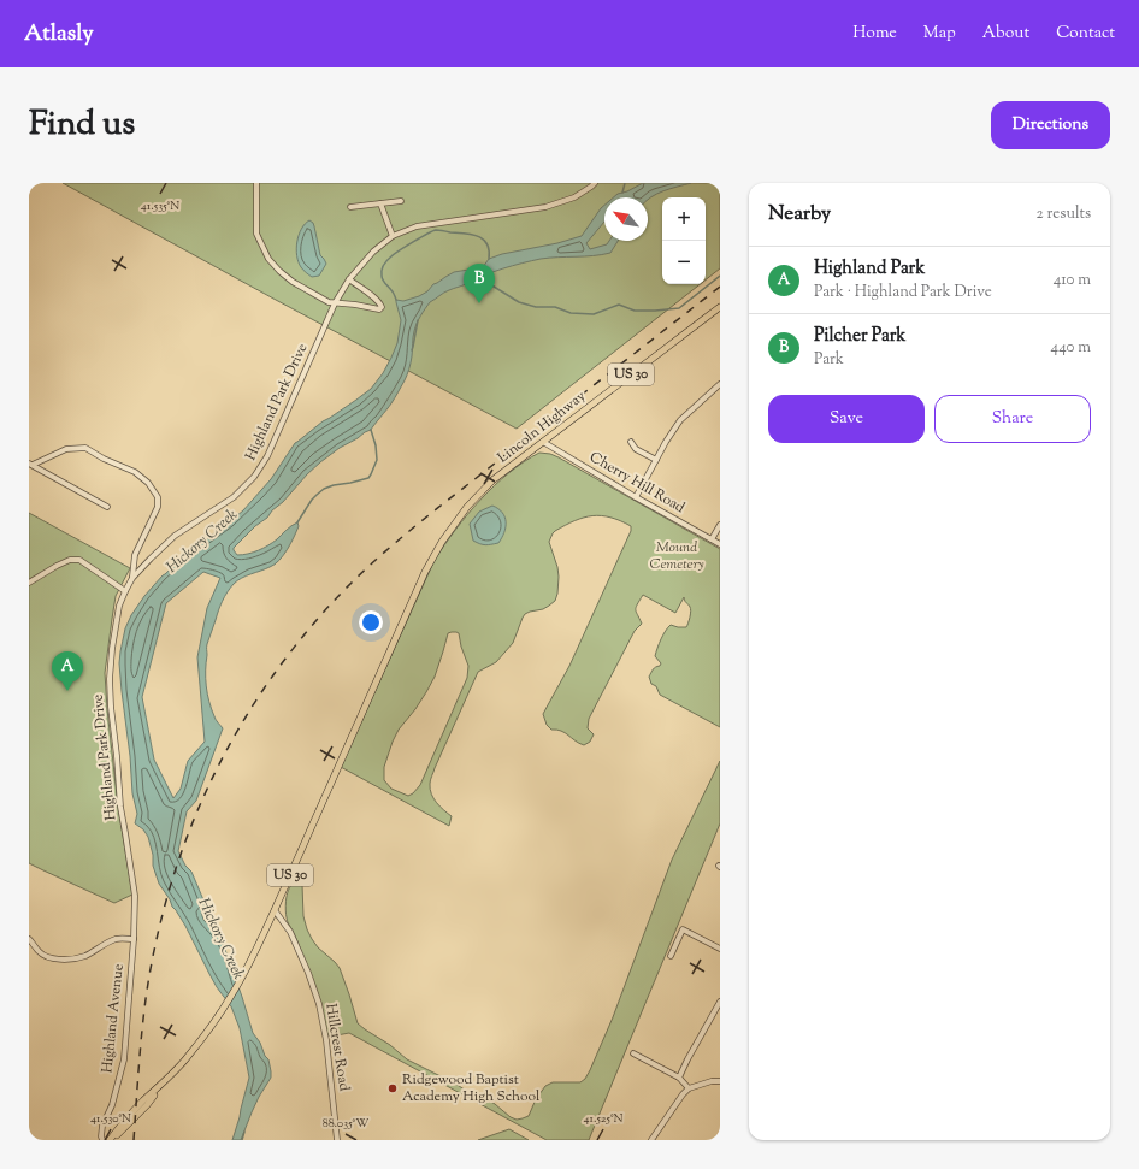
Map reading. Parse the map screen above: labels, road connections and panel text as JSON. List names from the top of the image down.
{
  "streets": {
    "main road": ["US 30", "Lincoln Highway"],
    "street": [
      "Highland Park Drive",
      "Cherry Hill Road",
      "Highland Avenue",
      "Hillcrest Road"
    ]
  },
  "crossings": [
    ["Highland Park Drive", "Highland Avenue"],
    ["Lincoln Highway", "Cherry Hill Road"],
    ["Lincoln Highway", "Hillcrest Road"]
  ],
  "water": ["Hickory Creek"],
  "parks": ["Mound Cemetery"],
  "places": ["Ridgewood Baptist Academy High School"],
  "north": "top left",
  "page": {
    "header": "Atlasly",
    "nav": [
      "Home",
      "Map",
      "About",
      "Contact"
    ],
    "title": "Find us",
    "buttons": [
      "Directions",
      ["Save", "Share"]
    ],
    "heading": ["Nearby", "2 results"],
    "map_buttons": ["+", "−"],
    "list": [
      {
        "mark": "A",
        "name": "Highland Park",
        "note": "Park · Highland Park Drive",
        "value": "410 m"
      },
      {
        "mark": "B",
        "name": "Pilcher Park",
        "note": "Park",
        "value": "440 m"
      }
    ],
    "pins": ["B", "A"]
  },
  "coordinates": [
    "41.535°N",
    "41.530°N",
    "41.525°N",
    "88.035°W"
  ]
}
